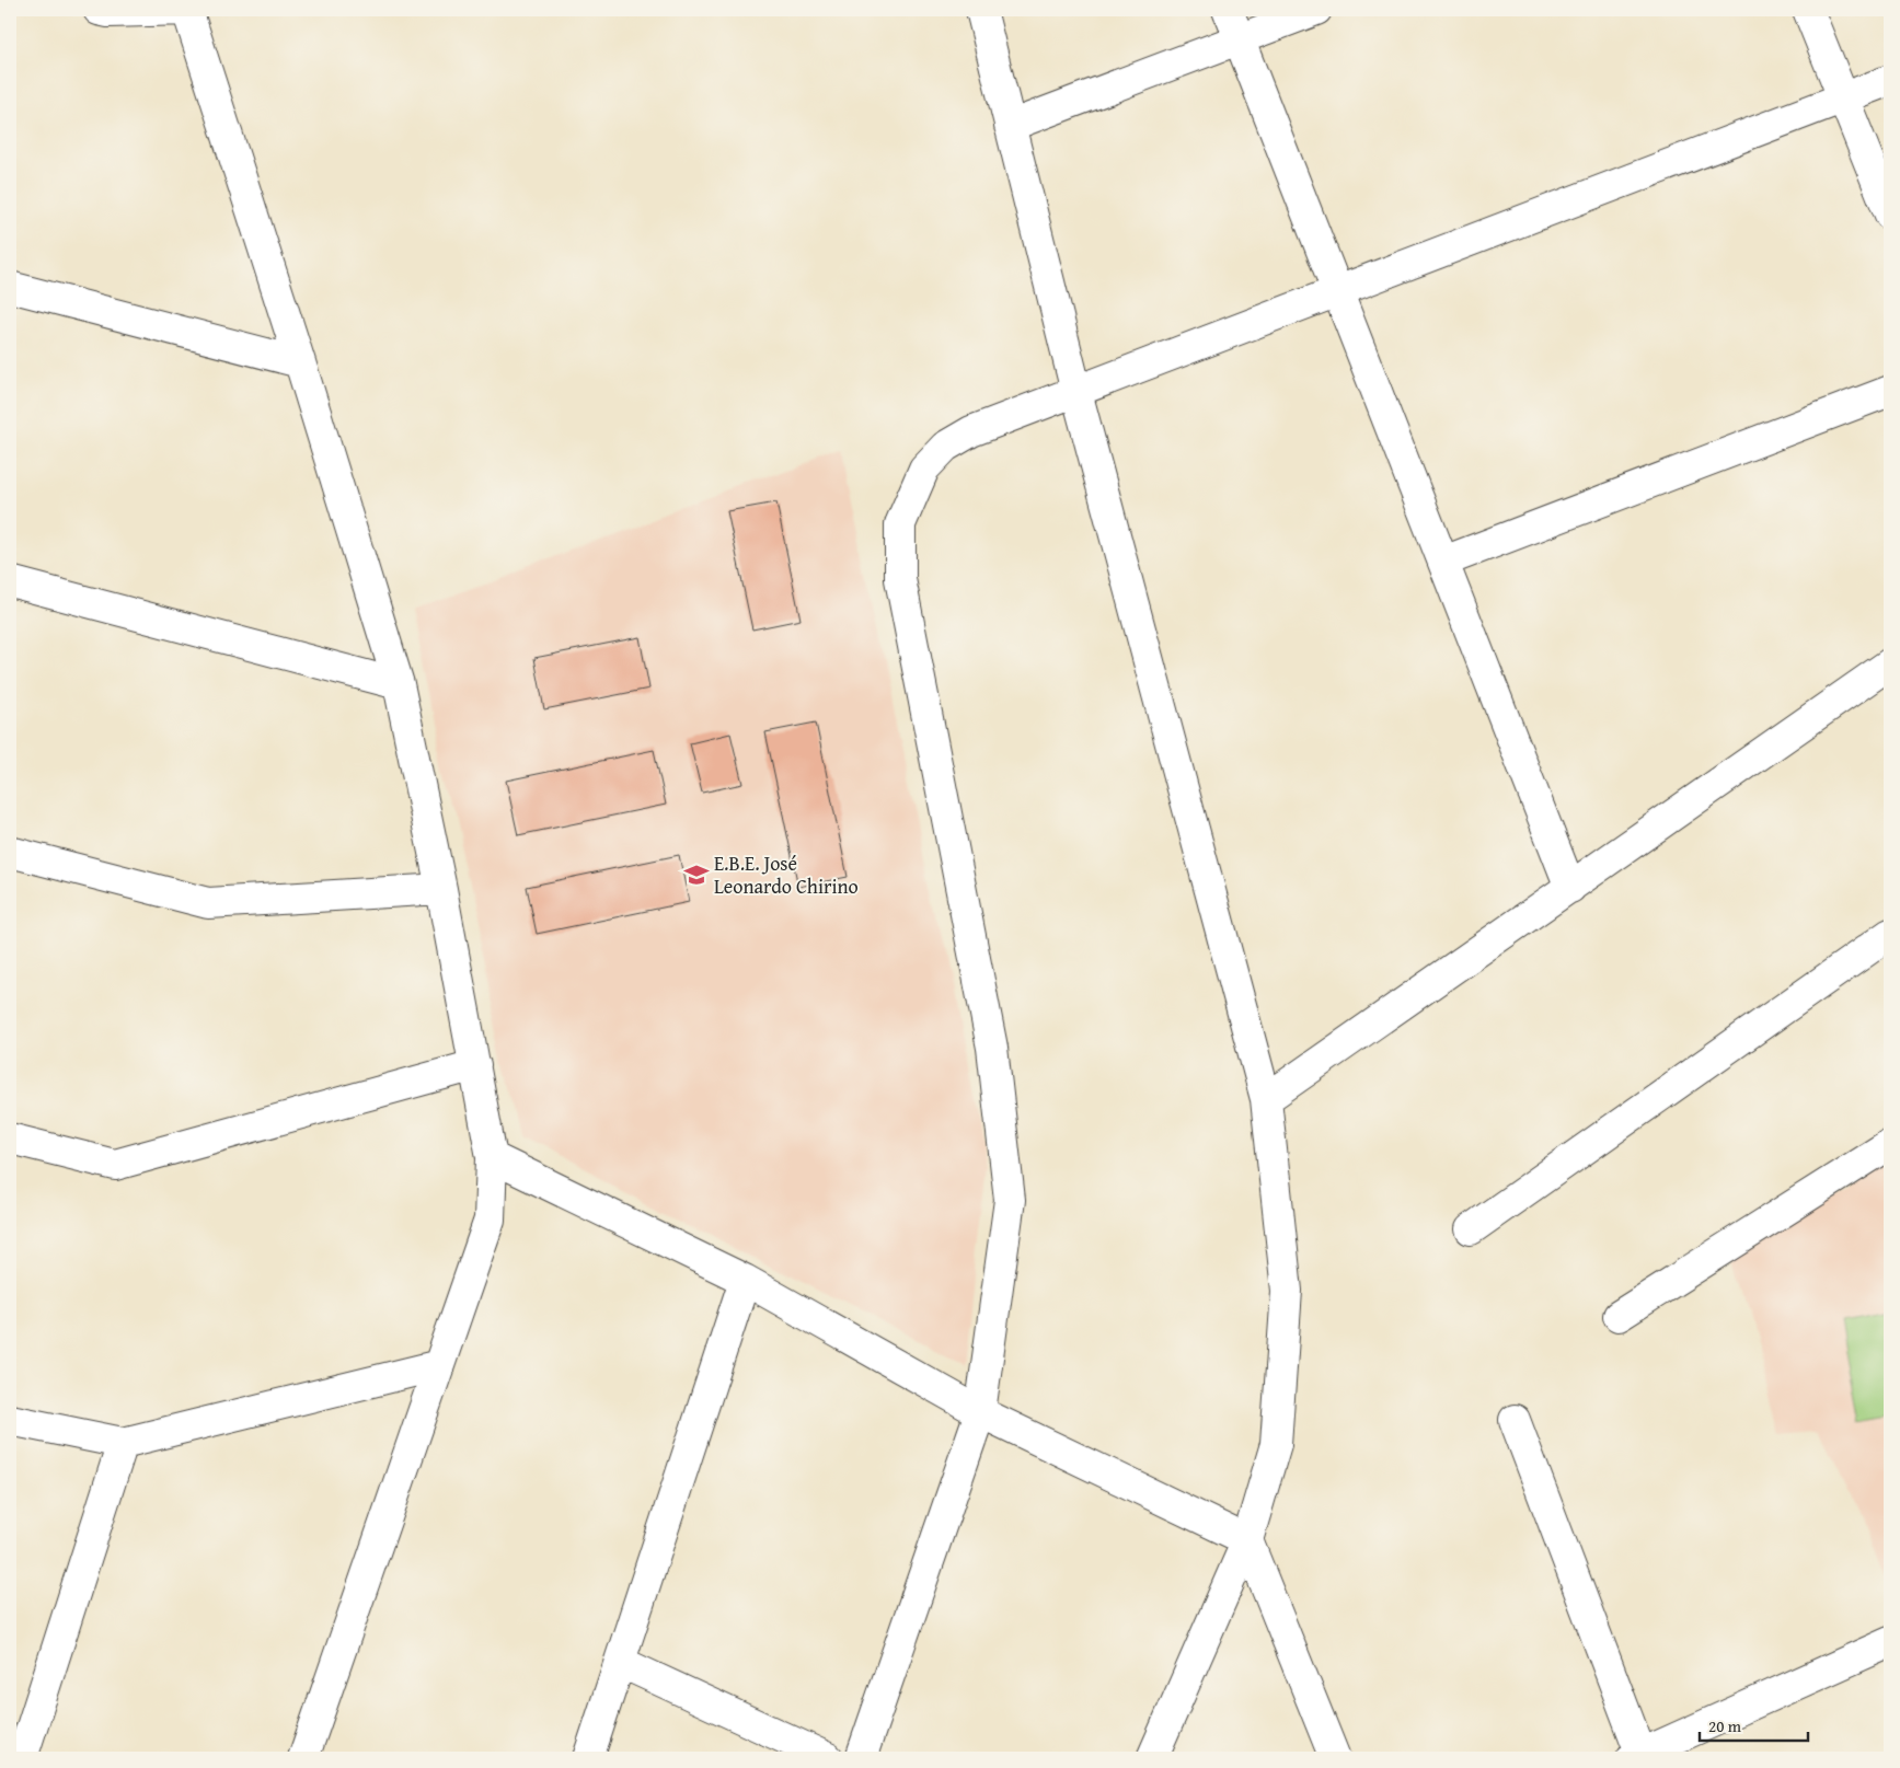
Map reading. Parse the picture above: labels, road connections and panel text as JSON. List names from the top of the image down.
{
  "places": {
    "school or university": ["E.B.E. José Leonardo Chirino"]
  },
  "scale_bar": "20 m"
}
